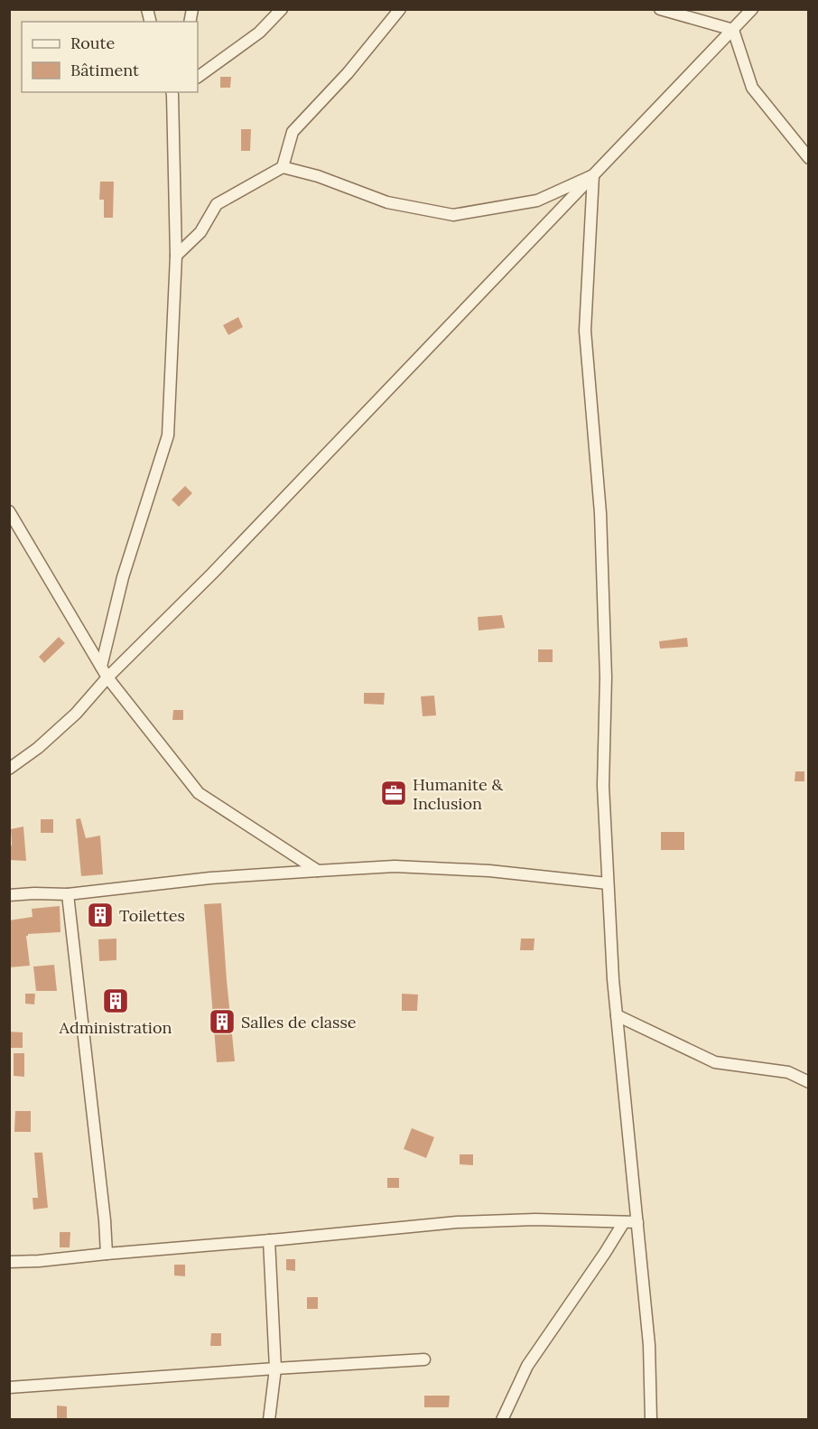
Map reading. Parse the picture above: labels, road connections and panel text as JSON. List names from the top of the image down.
{
  "places": {
    "office": ["Humanite & Inclusion"],
    "building": ["Toilettes", "Administration", "Salles de classe"]
  },
  "legend": ["Route", "Bâtiment"]
}
